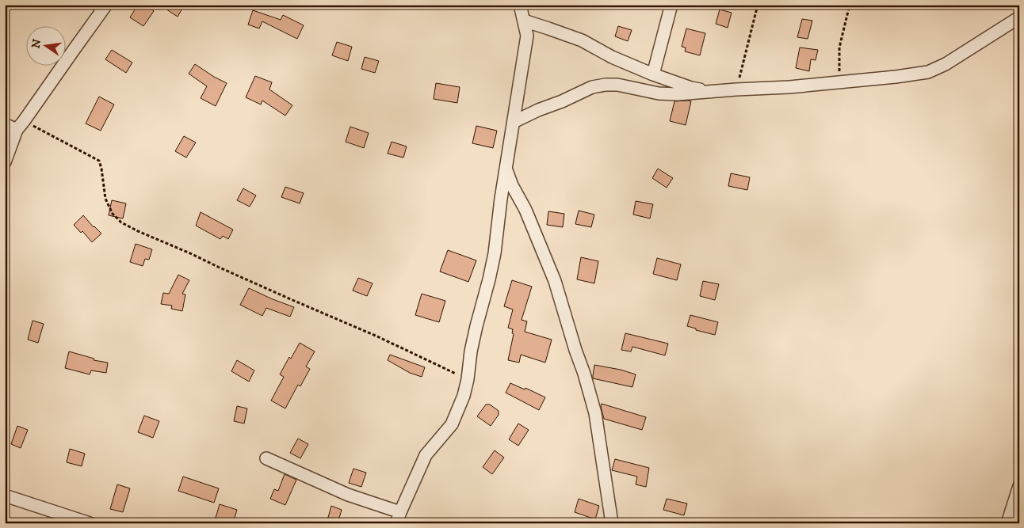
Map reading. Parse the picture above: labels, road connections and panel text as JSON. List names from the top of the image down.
{
  "north": "left"
}
